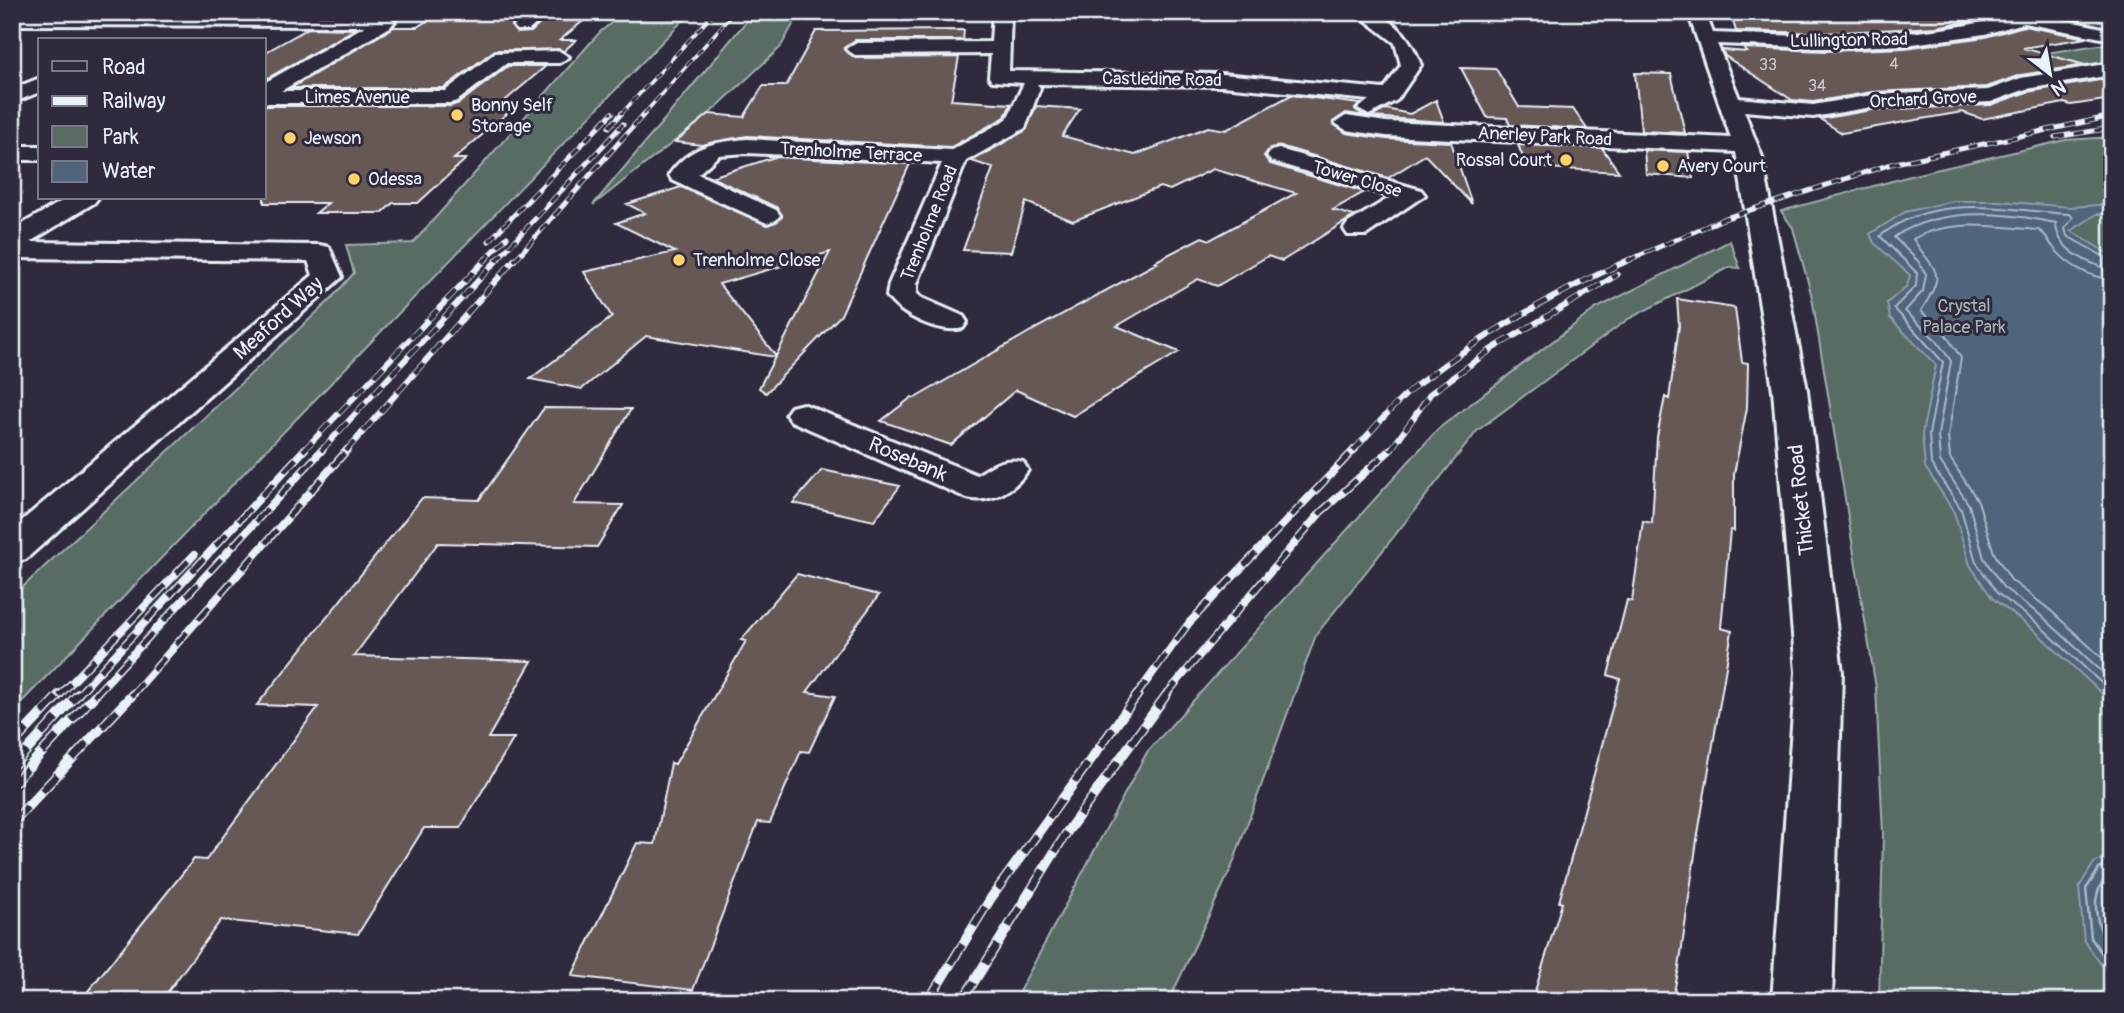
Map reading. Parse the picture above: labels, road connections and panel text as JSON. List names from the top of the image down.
{
  "streets": {
    "street": [
      "Lullington Road",
      "Castledine Road",
      "Limes Avenue",
      "Orchard Grove",
      "Anerley Park Road",
      "Trenholme Terrace",
      "Tower Close",
      "Trenholme Road",
      "Meaford Way",
      "Rosebank",
      "Thicket Road"
    ]
  },
  "crossings": [
    ["Lullington Road", "Thicket Road"],
    ["Castledine Road", "Anerley Park Road"],
    ["Orchard Grove", "Thicket Road"],
    ["Anerley Park Road", "Thicket Road"],
    ["Trenholme Terrace", "Trenholme Road"]
  ],
  "parks": ["Crystal Palace Park"],
  "places": [
    "Bonny Self Storage",
    "Jewson",
    "Rossal Court",
    "Avery Court",
    "Odessa",
    "Trenholme Close"
  ],
  "house_numbers": ["4", "33", "34"],
  "legend": [
    "Road",
    "Railway",
    "Park",
    "Water"
  ],
  "north": "bottom right"
}
